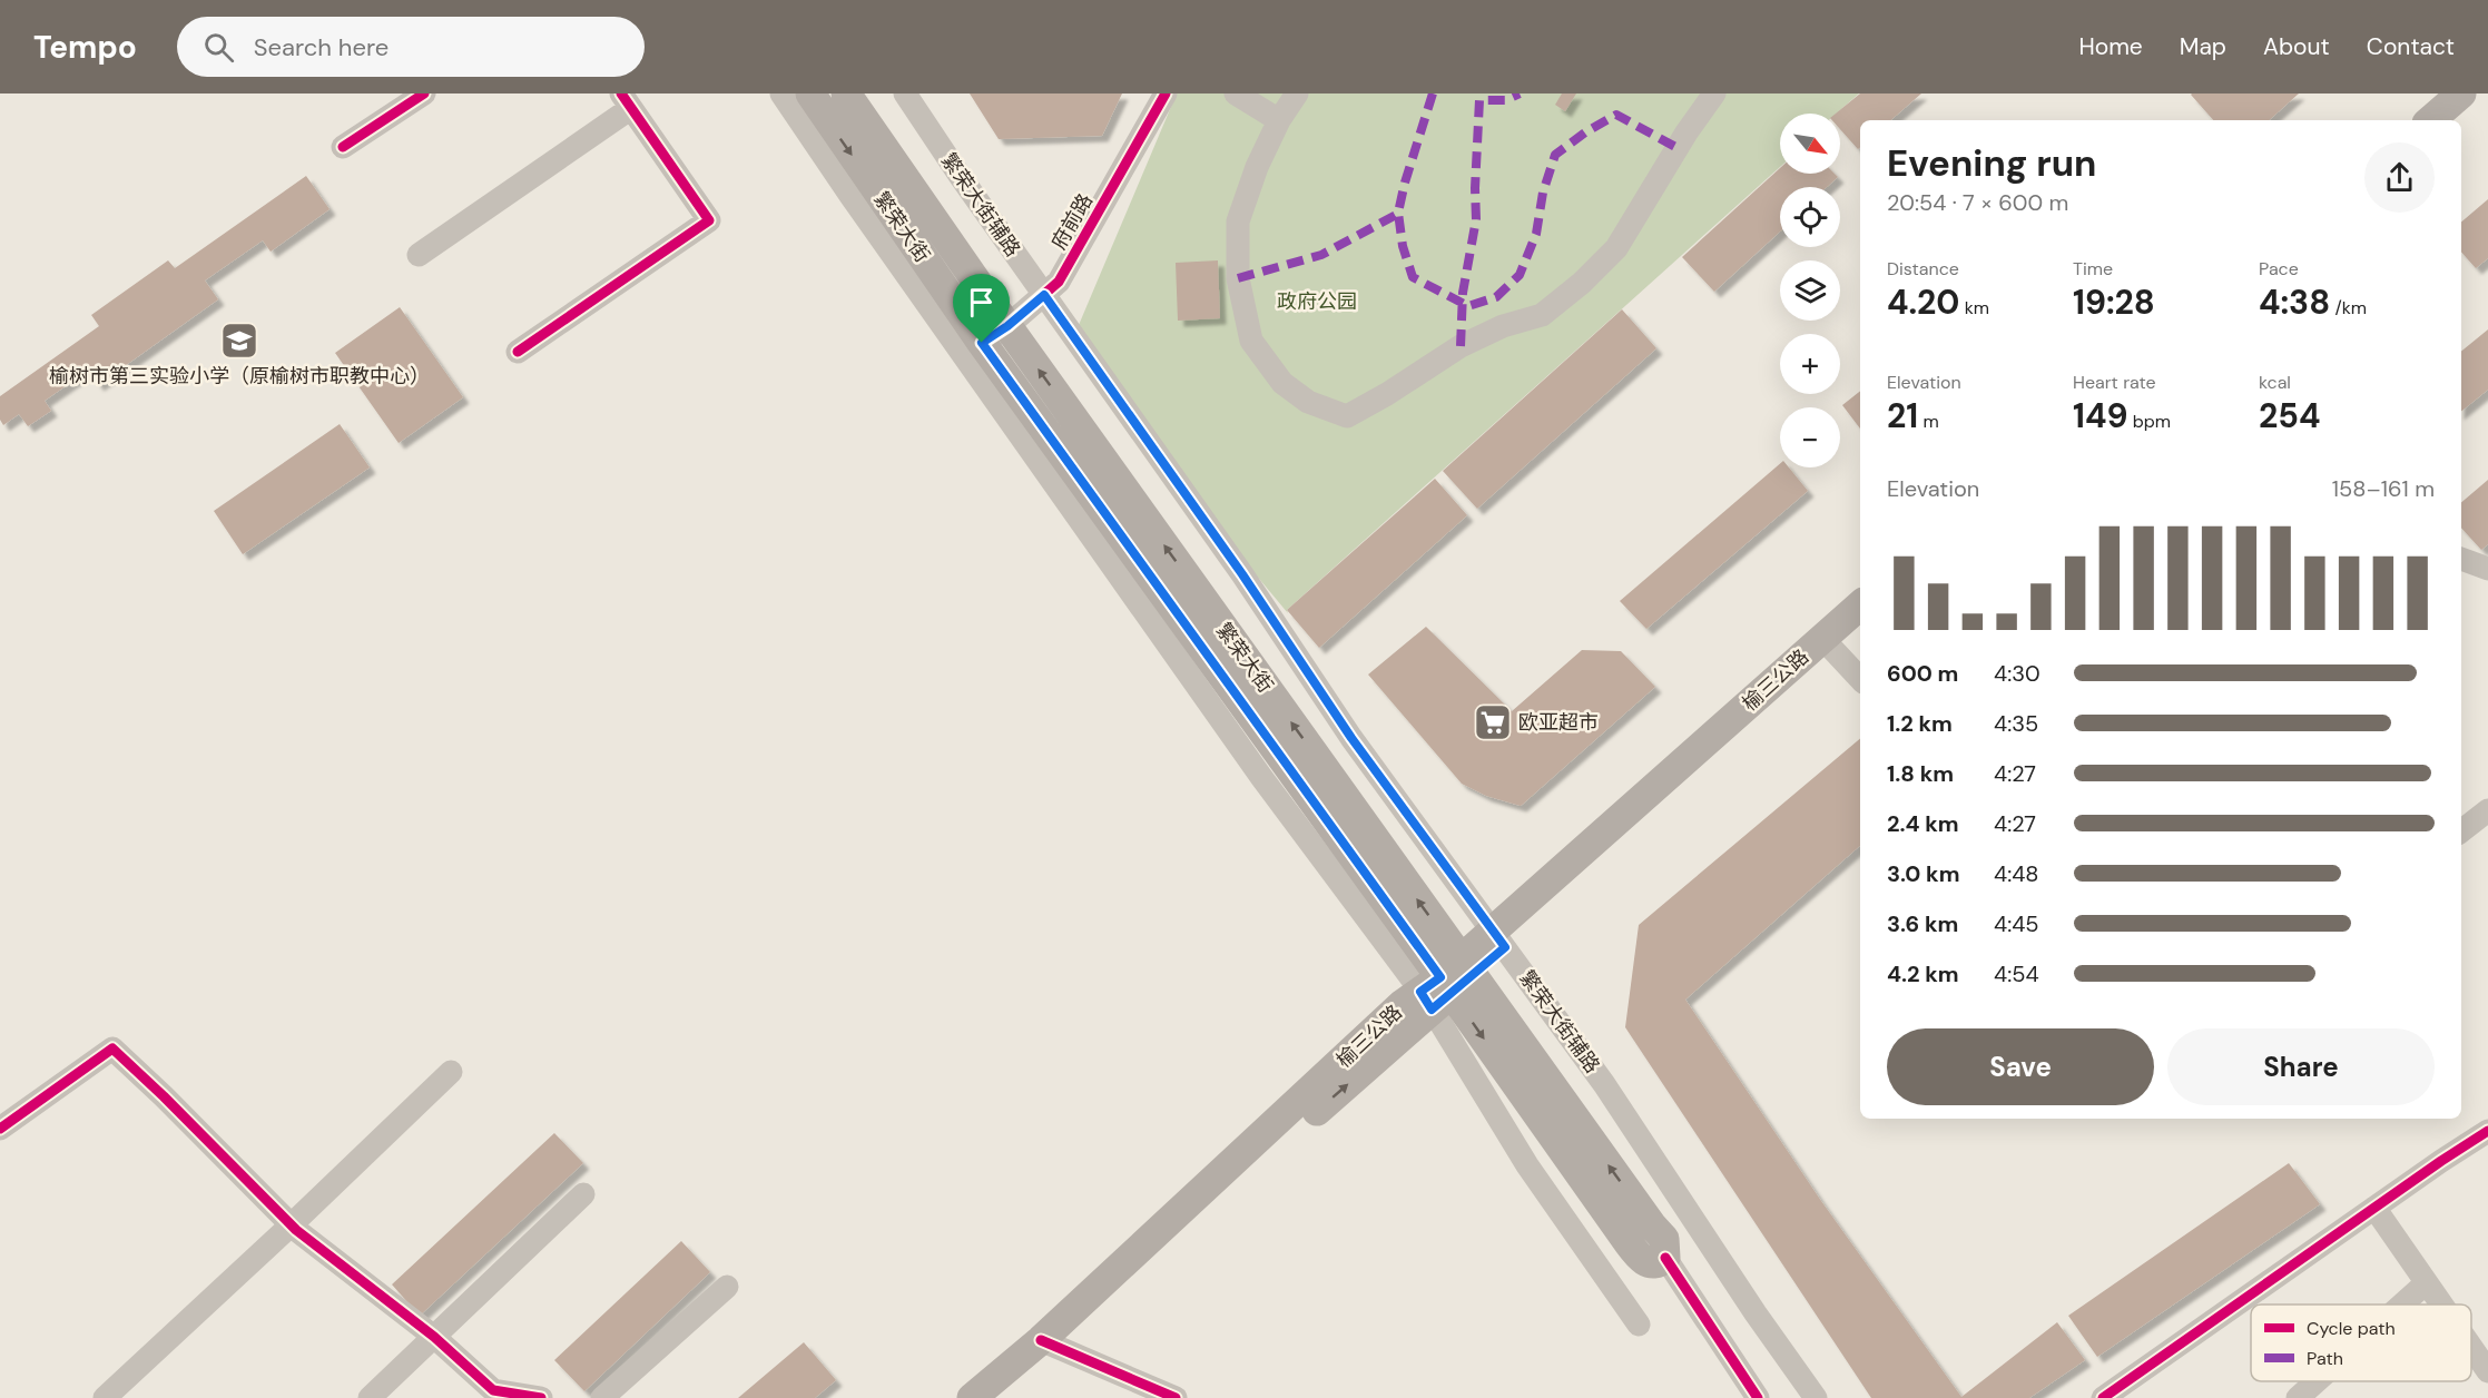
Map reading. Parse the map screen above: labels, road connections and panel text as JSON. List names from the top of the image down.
{
  "streets": {
    "main road": ["繁荣大街", "榆三公路"],
    "street": ["繁荣大街辅路", "府前路"]
  },
  "crossings": [
    ["繁荣大街辅路", "府前路"],
    ["繁荣大街辅路", "榆三公路"],
    ["府前路", "繁荣大街"],
    ["繁荣大街", "榆三公路"]
  ],
  "parks": ["政府公园"],
  "places": {
    "school or university": ["榆树市第三实验小学（原榆树市职教中心）"],
    "supermarket": ["欧亚超市"]
  },
  "legend": ["Cycle path", "Path"],
  "north": "bottom right",
  "page": {
    "header": "Tempo",
    "search": "Search here",
    "nav": [
      "Home",
      "Map",
      "About",
      "Contact"
    ],
    "map_buttons": ["+", "−"],
    "heading": ["Evening run", "20:54 · 7 × 600 m"],
    "stats": [
      ["Distance", "4.20 km"],
      ["Time", "19:28"],
      ["Pace", "4:38 /km"],
      ["Elevation", "21 m"],
      ["Heart rate", "149 bpm"],
      ["kcal", "254"]
    ],
    "chart": ["Elevation", "158–161 m"],
    "list": [
      {
        "name": "600 m",
        "note": "4:30"
      },
      {
        "name": "1.2 km",
        "note": "4:35"
      },
      {
        "name": "1.8 km",
        "note": "4:27"
      },
      {
        "name": "2.4 km",
        "note": "4:27"
      },
      {
        "name": "3.0 km",
        "note": "4:48"
      },
      {
        "name": "3.6 km",
        "note": "4:45"
      },
      {
        "name": "4.2 km",
        "note": "4:54"
      }
    ],
    "buttons": ["Save", "Share"]
  }
}
